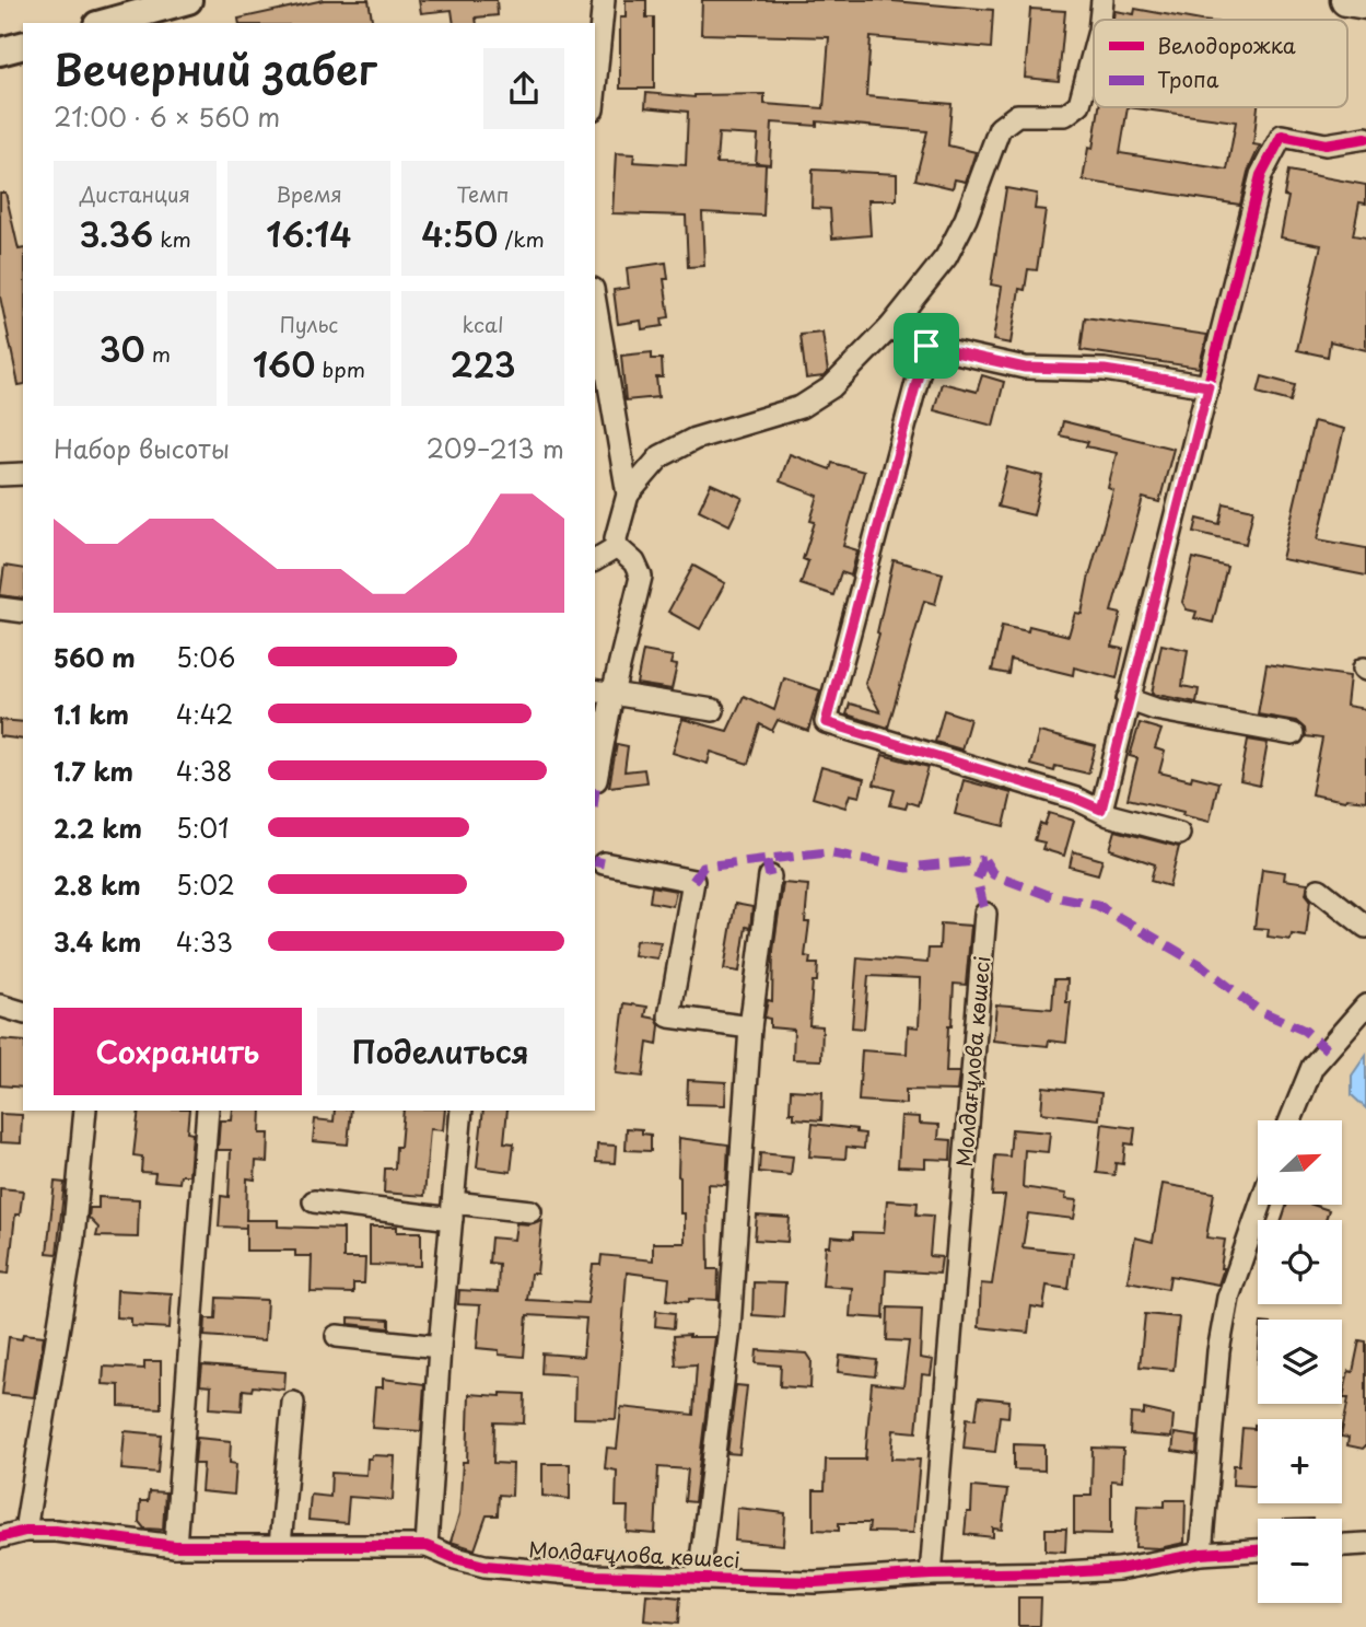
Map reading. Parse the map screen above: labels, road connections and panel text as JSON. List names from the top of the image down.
{
  "streets": {
    "street": ["Молдағұлова көшесі"]
  },
  "legend": ["Велодорожка", "Тропа"],
  "north": "top right",
  "page": {
    "heading": ["Вечерний забег", "21:00 · 6 × 560 m"],
    "stats": [
      ["Дистанция", "3.36 km"],
      ["Время", "16:14"],
      ["Темп", "4:50 /km"],
      ["30 m"],
      ["Пульс", "160 bpm"],
      ["kcal", "223"]
    ],
    "chart": ["Набор высоты", "209–213 m"],
    "list": [
      {
        "name": "560 m",
        "note": "5:06"
      },
      {
        "name": "1.1 km",
        "note": "4:42"
      },
      {
        "name": "1.7 km",
        "note": "4:38"
      },
      {
        "name": "2.2 km",
        "note": "5:01"
      },
      {
        "name": "2.8 km",
        "note": "5:02"
      },
      {
        "name": "3.4 km",
        "note": "4:33"
      }
    ],
    "buttons": ["Сохранить", "Поделиться"],
    "map_buttons": ["+", "−"]
  }
}
